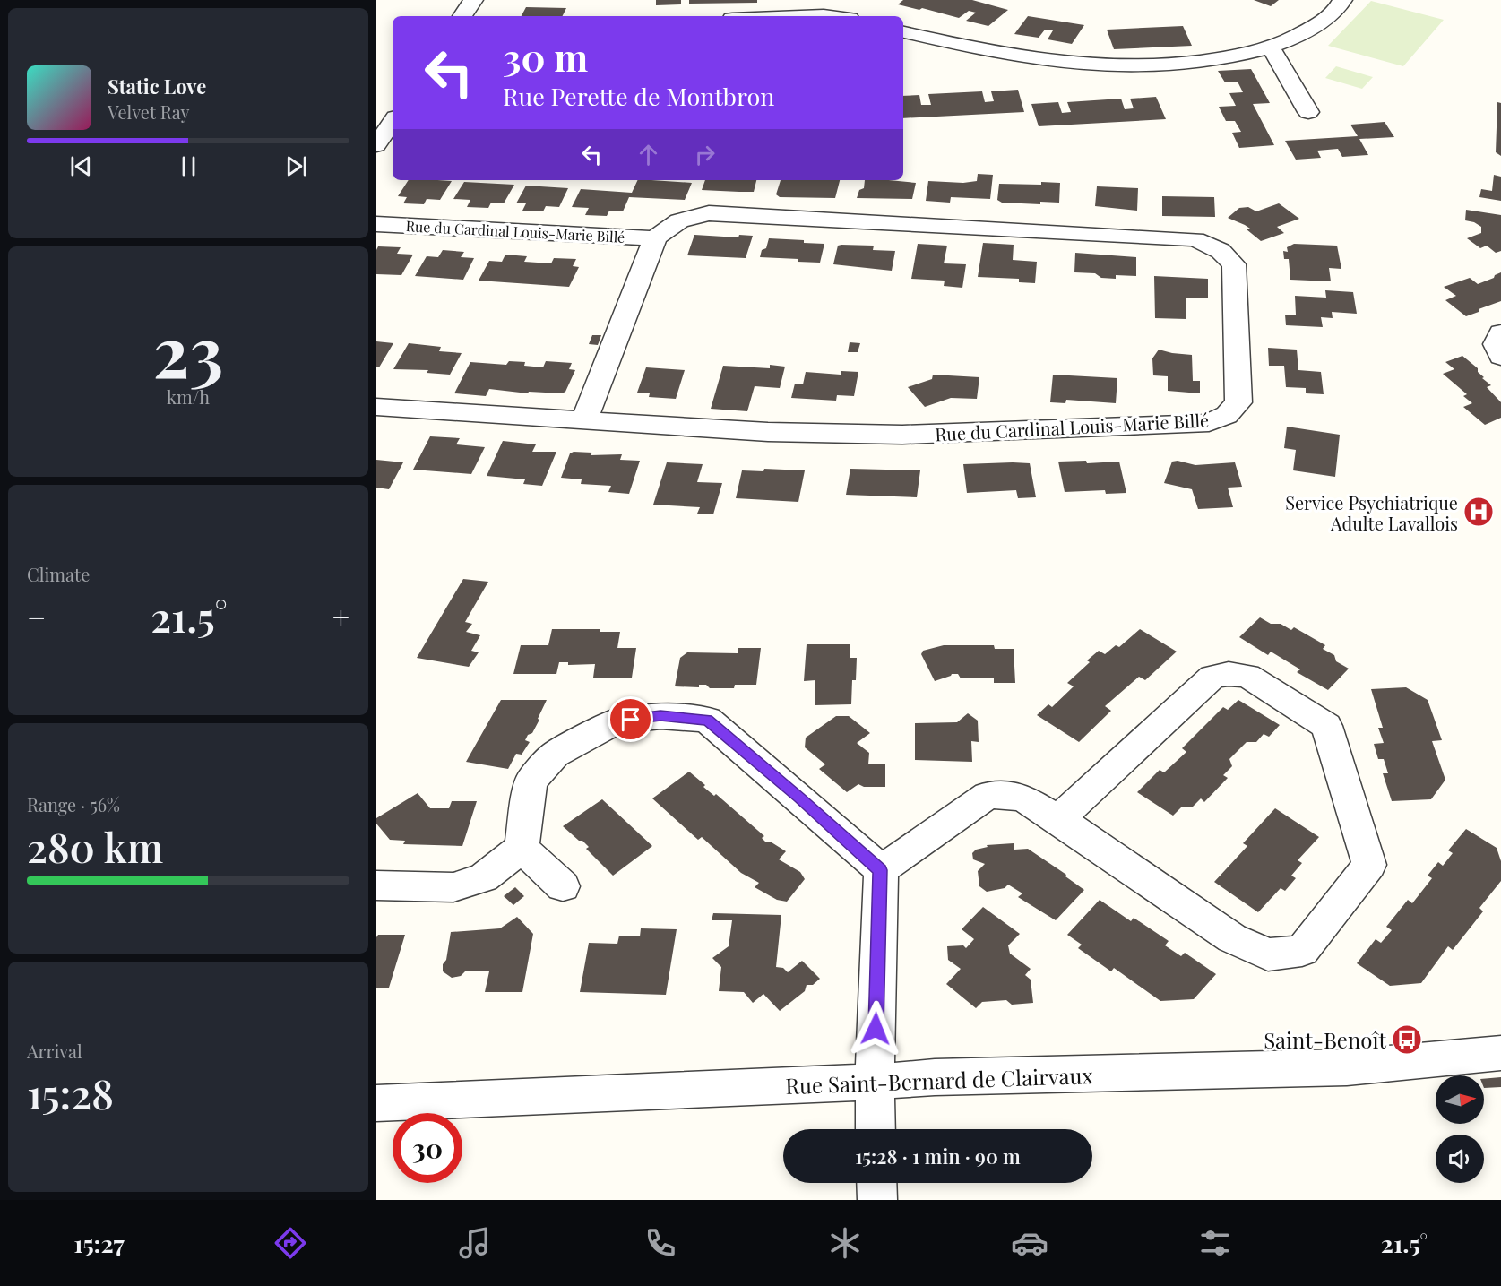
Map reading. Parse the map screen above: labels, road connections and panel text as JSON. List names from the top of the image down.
{
  "streets": {
    "street": ["Rue du Cardinal Louis-Marie Billé", "Rue Saint-Bernard de Clairvaux"]
  },
  "places": {
    "hospital": ["Service Psychiatrique Adulte Lavallois"],
    "bus stop": ["Saint-Benoît"]
  },
  "north": "right",
  "page": {
    "turn": ["30 m", "Rue Perette de Montbron"],
    "song": ["Static Love", "Velvet Ray"],
    "tile": [
      ["23", "km/h"],
      "Climate",
      ["Range · 56%", "280 km"],
      ["Arrival", "15:28"]
    ],
    "heat": ["−", "21.5°", "+"],
    "limit": "30",
    "trip": "15:28 · 1 min · 90 m",
    "tabs": ["15:27", "21.5°"]
  }
}
